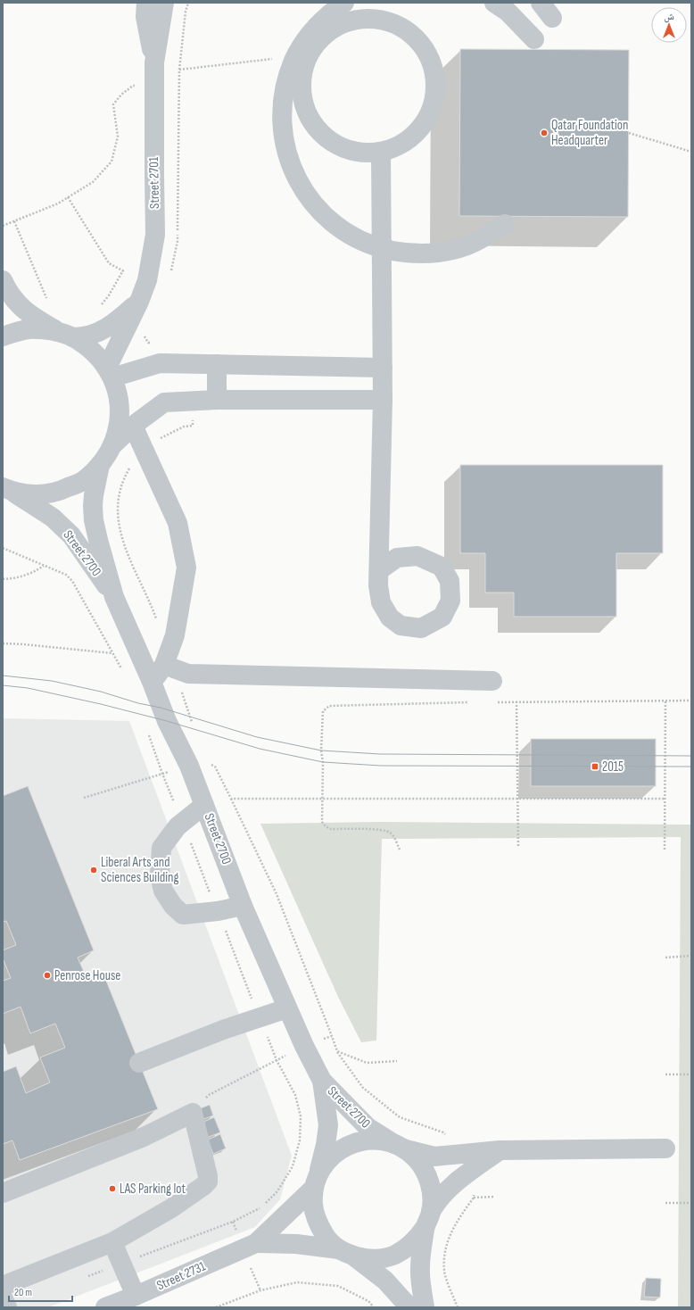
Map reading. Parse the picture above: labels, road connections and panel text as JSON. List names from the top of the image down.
{
  "streets": {
    "street": ["Street 2701", "Street 2700", "Street 2731"]
  },
  "crossings": [
    ["Street 2700", "Street 2731"]
  ],
  "places": {
    "other": [
      "Qatar Foundation Headquarter",
      "Liberal Arts and Sciences Building",
      "Penrose House",
      "LAS Parking lot"
    ],
    "transit": ["2015"]
  },
  "scale_bar": "20 m",
  "north": "top"
}
